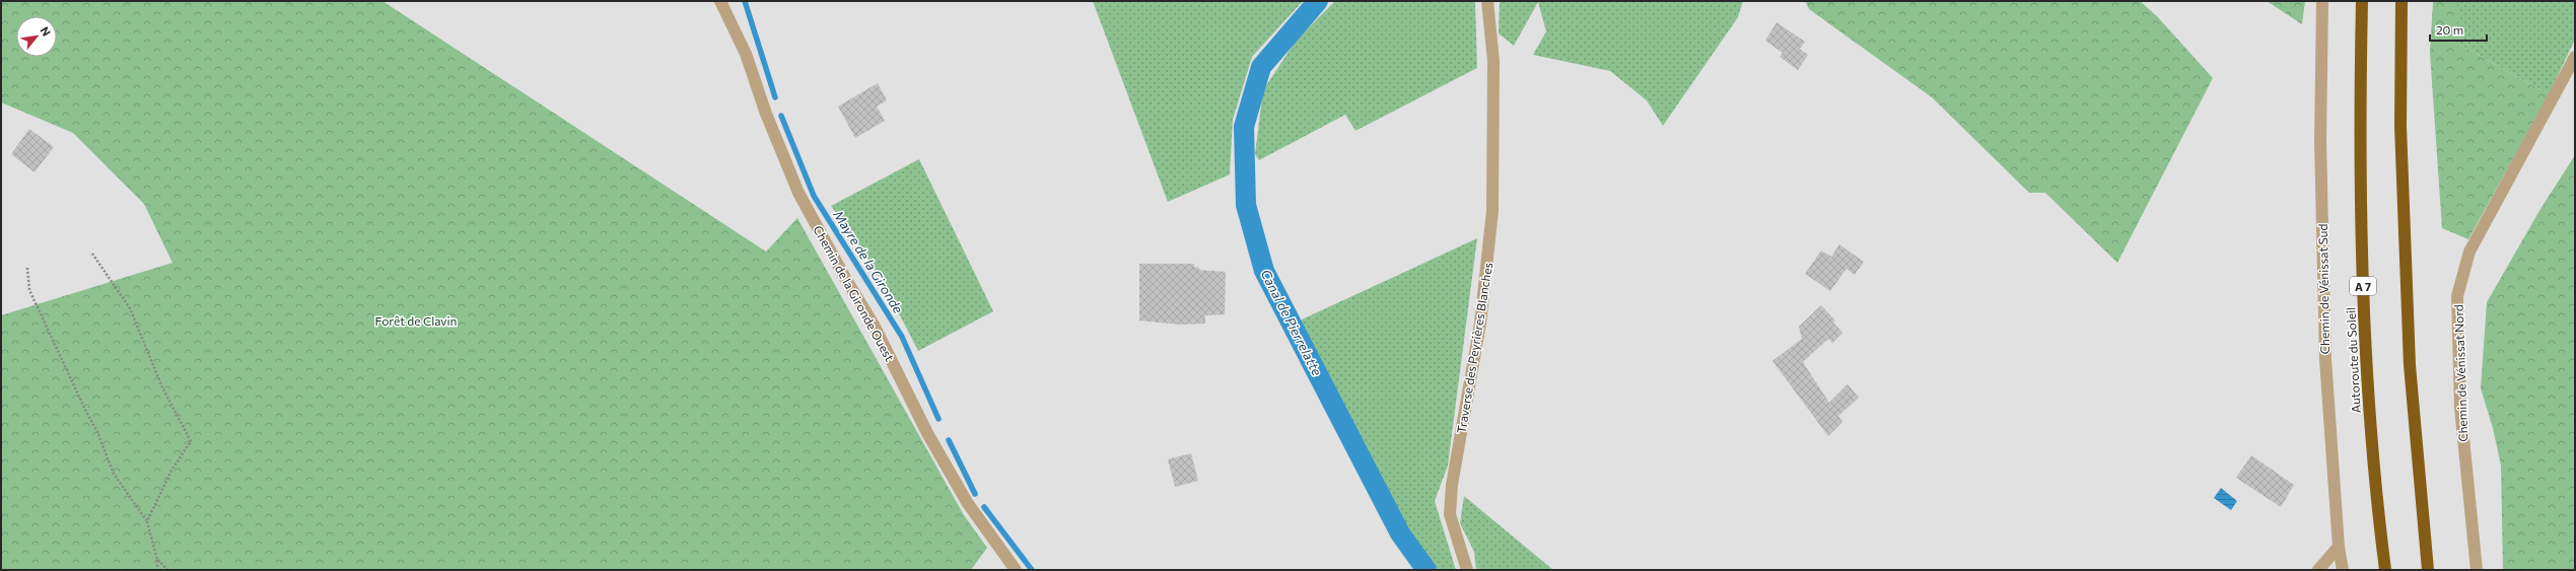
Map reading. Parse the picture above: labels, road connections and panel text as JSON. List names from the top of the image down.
{
  "streets": {
    "highway": ["A 7", "Autoroute du Soleil"],
    "street": [
      "Chemin de Vénissat Sud",
      "Chemin de la Gironde Ouest",
      "Traverse des Peyrières Blanches",
      "Chemin de Vénissat Nord"
    ]
  },
  "water": ["Mayre de la Gironde", "Canal de Pierrelatte"],
  "parks": ["Forêt de Clavin"],
  "scale_bar": "20 m",
  "north": "top right"
}
